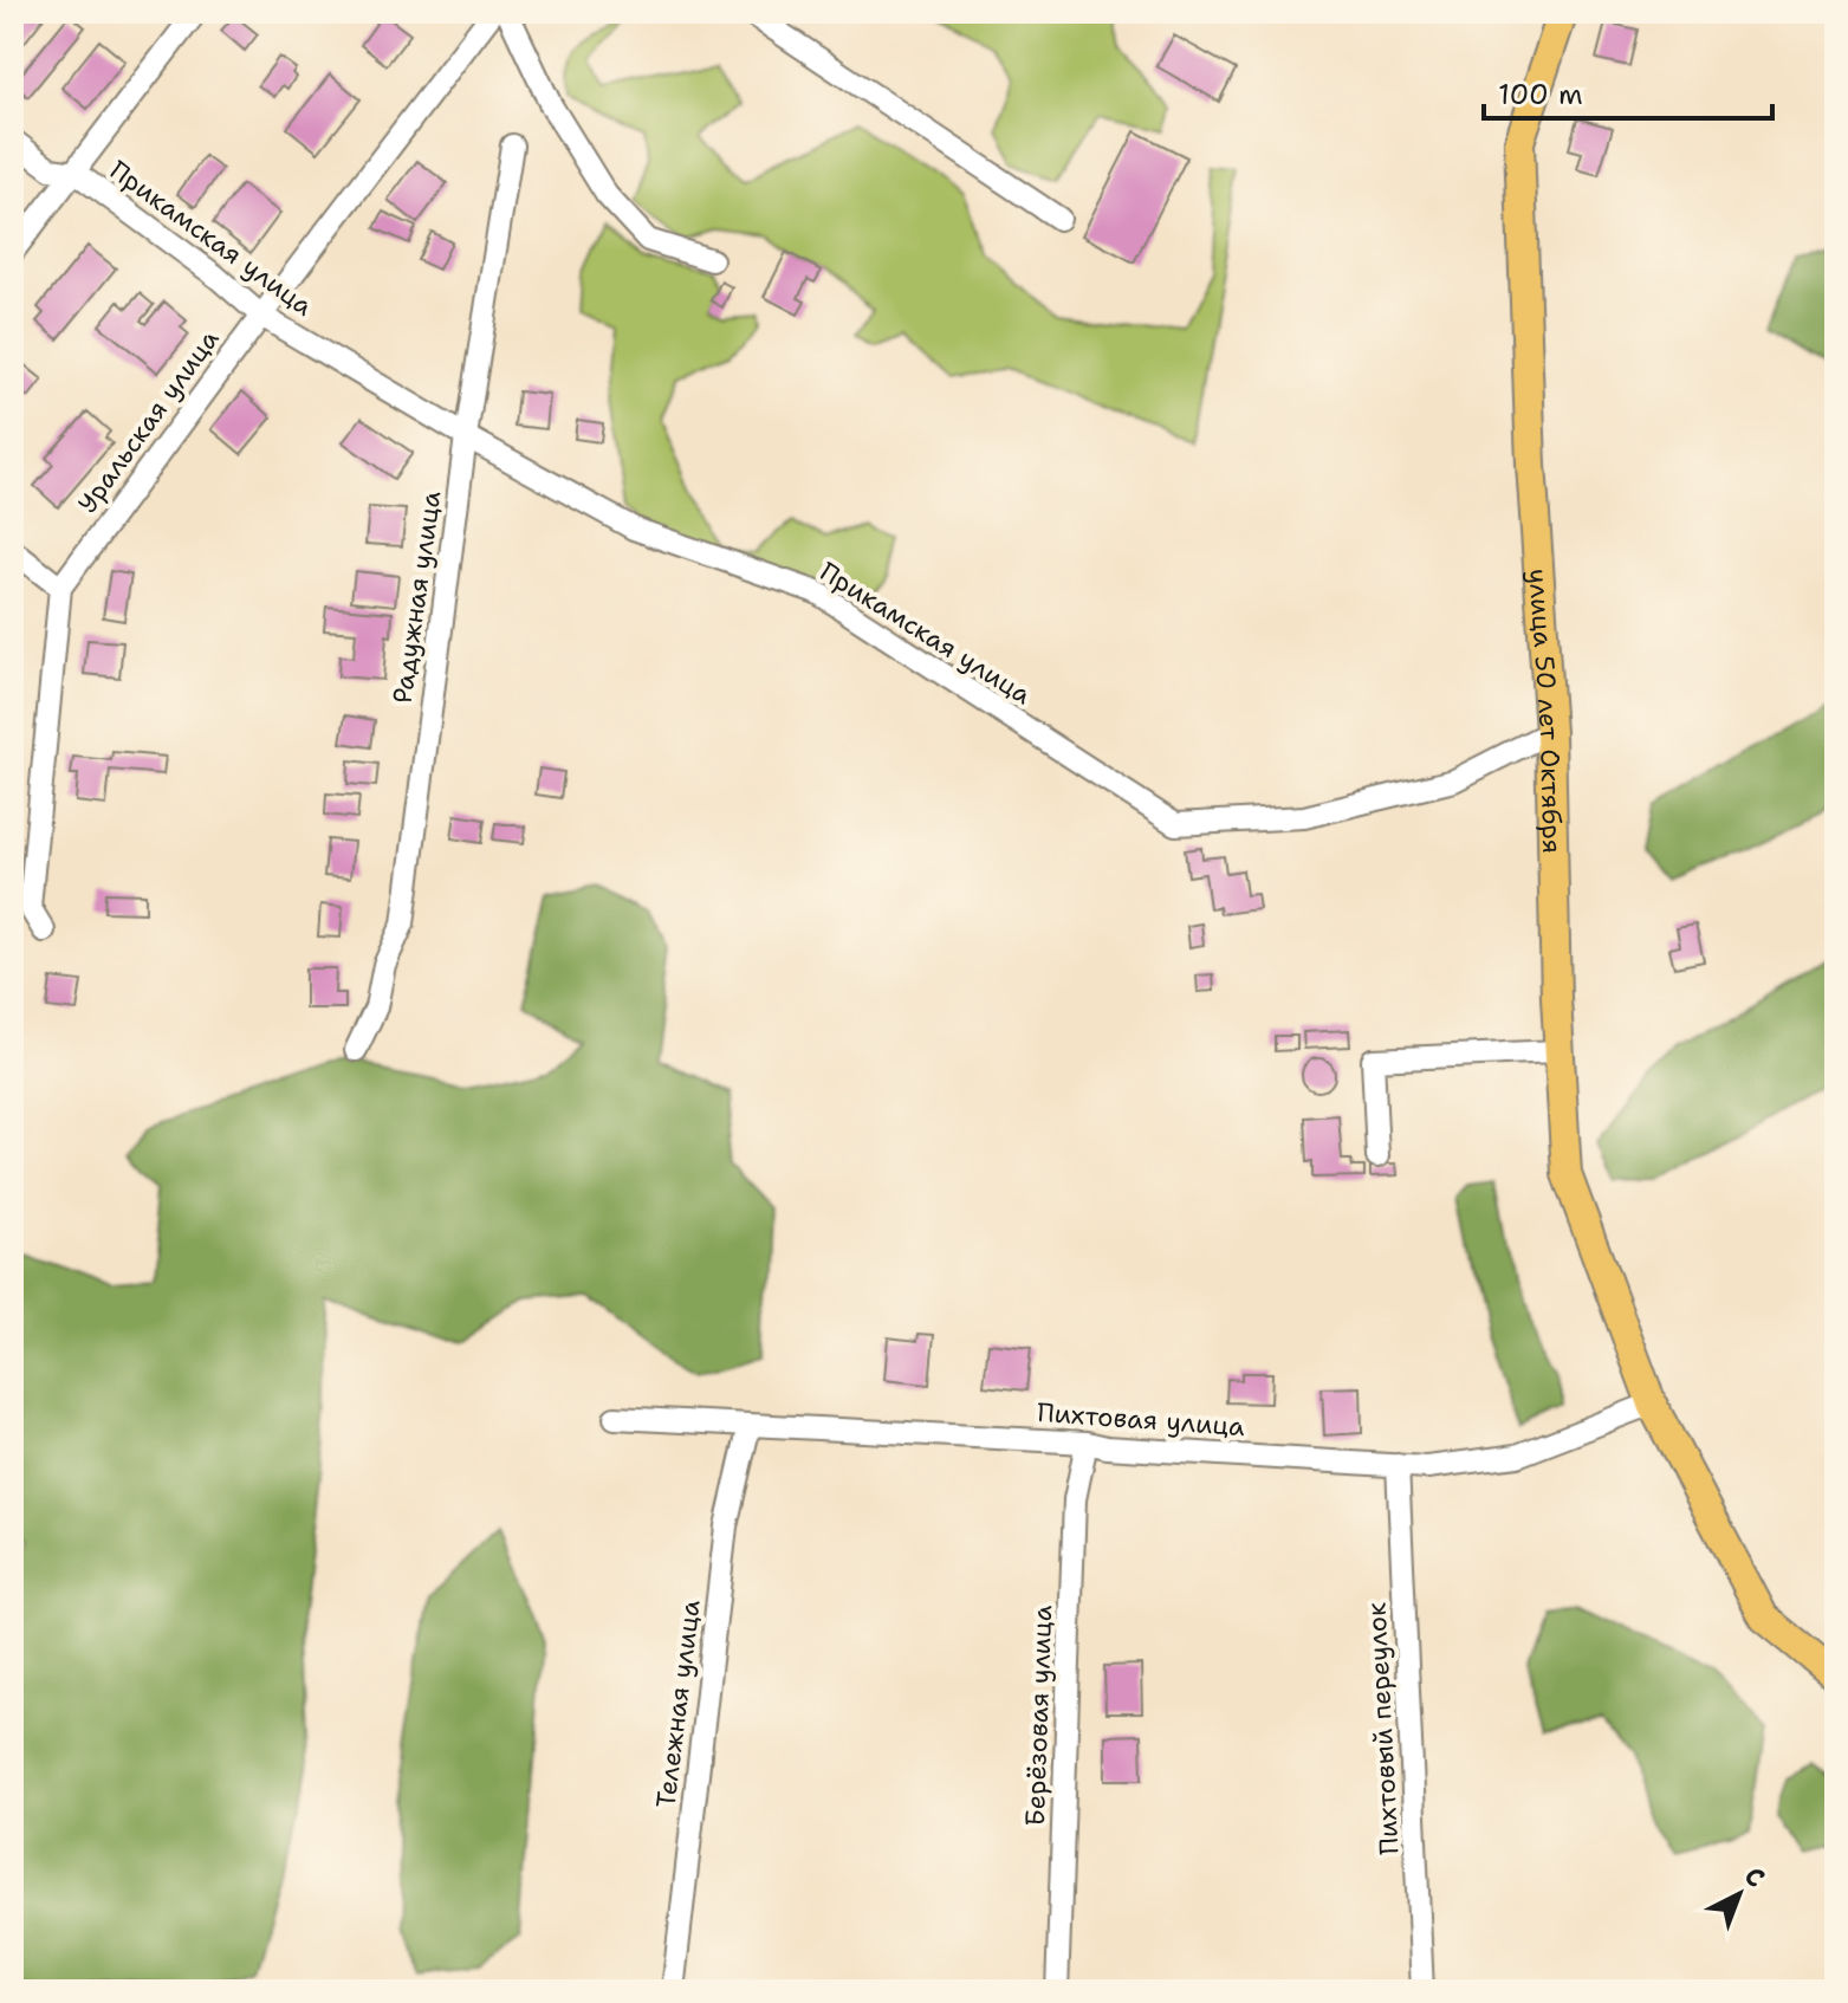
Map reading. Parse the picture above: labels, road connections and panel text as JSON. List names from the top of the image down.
{
  "streets": {
    "main road": ["улица 50 лет Октября"],
    "street": [
      "Прикамская улица",
      "Уральская улица",
      "Радужная улица",
      "Пихтовая улица",
      "Тележная улица",
      "Берёзовая улица",
      "Пихтовый переулок"
    ]
  },
  "crossings": [
    ["Прикамская улица", "Уральская улица"],
    ["Прикамская улица", "Радужная улица"],
    ["Прикамская улица", "улица 50 лет Октября"],
    ["улица 50 лет Октября", "Пихтовая улица"],
    ["Пихтовая улица", "Тележная улица"],
    ["Пихтовая улица", "Берёзовая улица"],
    ["Пихтовая улица", "Пихтовый переулок"]
  ],
  "scale_bar": "100 m",
  "north": "top right"
}
